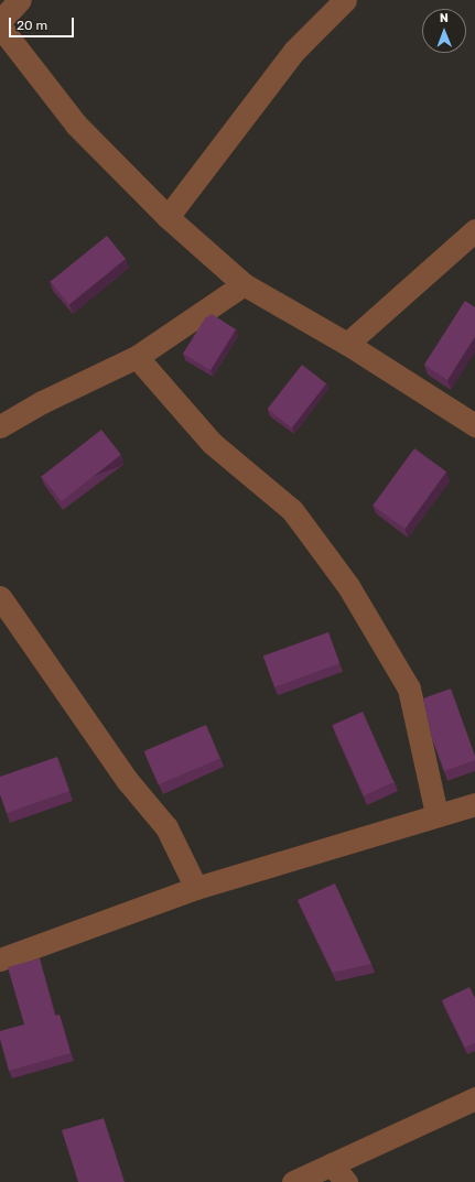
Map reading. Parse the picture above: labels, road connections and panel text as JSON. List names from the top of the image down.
{
  "scale_bar": "20 m",
  "north": "top"
}
